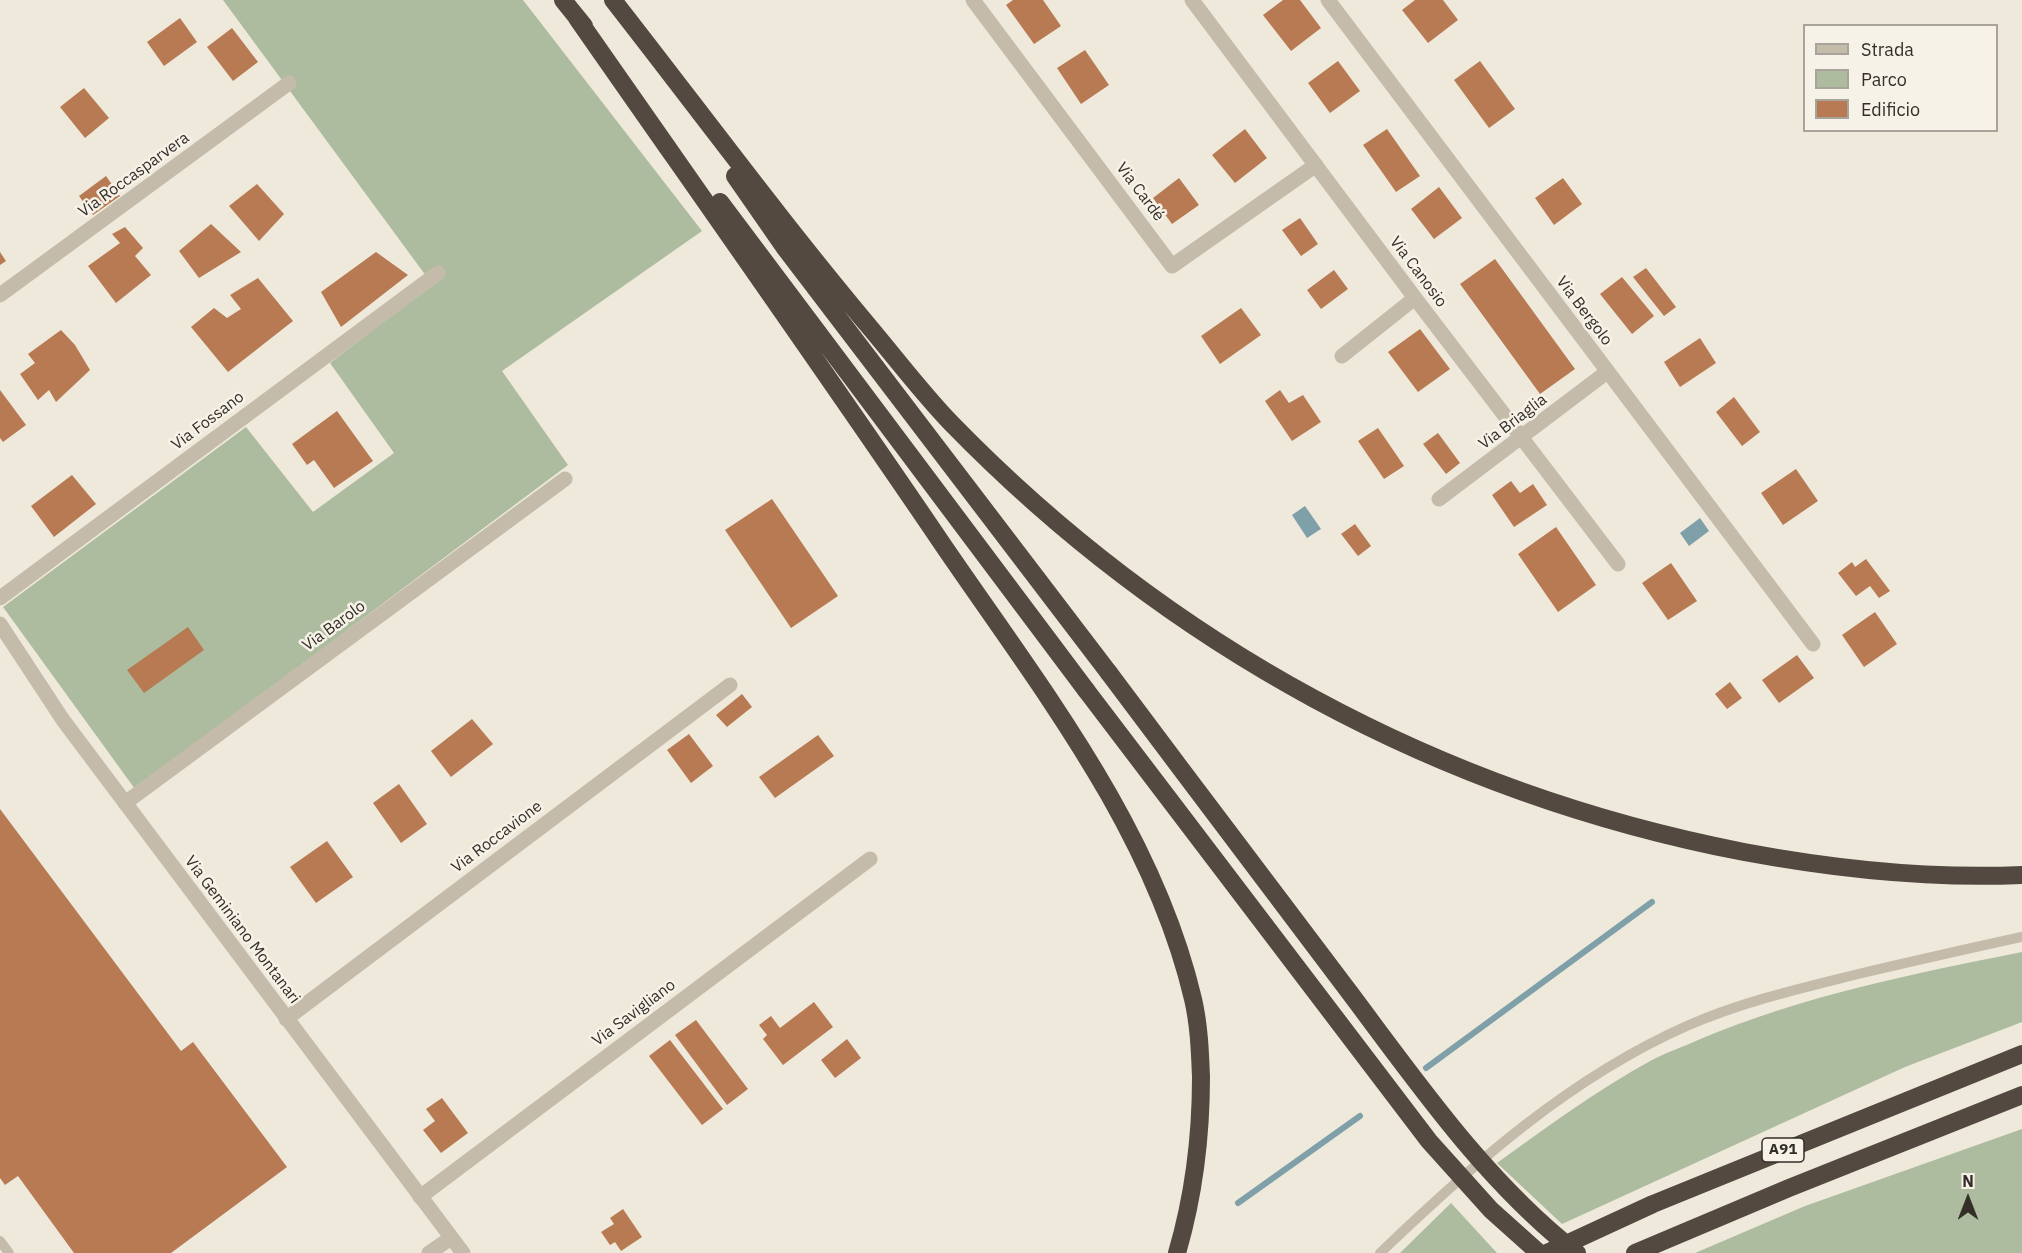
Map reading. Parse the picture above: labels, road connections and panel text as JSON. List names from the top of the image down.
{
  "streets": {
    "highway": ["A91"],
    "street": [
      "Via Roccasparvera",
      "Via Cardé",
      "Via Canosio",
      "Via Bergolo",
      "Via Fossano",
      "Via Briaglia",
      "Via Barolo",
      "Via Roccavione",
      "Via Geminiano Montanari",
      "Via Savigliano"
    ]
  },
  "crossings": [
    ["Via Cardé", "Via Canosio"],
    ["Via Canosio", "Via Briaglia"],
    ["Via Bergolo", "Via Briaglia"],
    ["Via Barolo", "Via Geminiano Montanari"],
    ["Via Roccavione", "Via Geminiano Montanari"],
    ["Via Geminiano Montanari", "Via Savigliano"]
  ],
  "legend": ["Strada", "Parco", "Edificio"],
  "north": "top"
}
